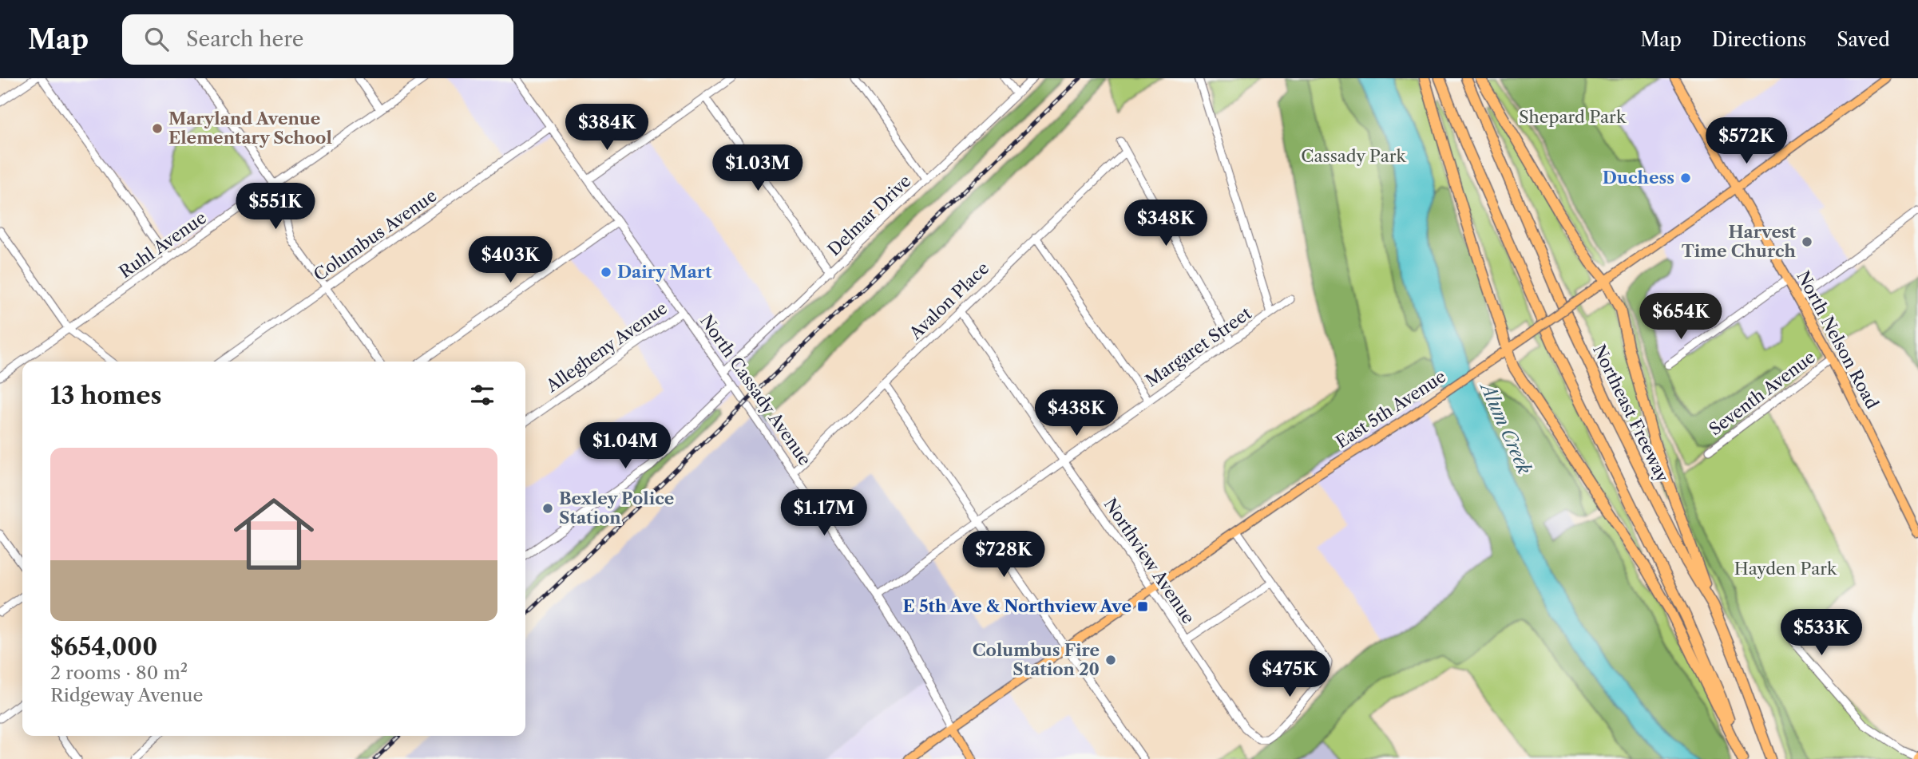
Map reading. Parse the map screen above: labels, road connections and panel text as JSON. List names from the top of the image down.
{
  "streets": {
    "highway": ["Northeast Freeway"],
    "main road": ["North Nelson Road", "North Cassady Avenue", "East 5th Avenue"],
    "street": [
      "Delmar Drive",
      "Columbus Avenue",
      "Ruhl Avenue",
      "Avalon Place",
      "Allegheny Avenue",
      "Margaret Street",
      "Seventh Avenue",
      "Northview Avenue"
    ]
  },
  "crossings": [
    ["Delmar Drive", "North Cassady Avenue"],
    ["Columbus Avenue", "North Cassady Avenue"],
    ["Avalon Place", "North Cassady Avenue"],
    ["Avalon Place", "Northview Avenue"],
    ["North Nelson Road", "Seventh Avenue"],
    ["North Nelson Road", "East 5th Avenue"],
    ["Allegheny Avenue", "North Cassady Avenue"],
    ["Margaret Street", "North Cassady Avenue"],
    ["Margaret Street", "Northview Avenue"],
    ["North Cassady Avenue", "East 5th Avenue"],
    ["East 5th Avenue", "Northview Avenue"]
  ],
  "water": ["Alum Creek"],
  "parks": ["Shepard Park", "Cassady Park", "Hayden Park"],
  "places": {
    "other": [
      "Maryland Avenue Elementary School",
      "Duchess",
      "Harvest Time Church",
      "Dairy Mart",
      "Bexley Police Station",
      "Columbus Fire Station 20"
    ],
    "transit": ["E 5th Ave & Northview Ave"]
  },
  "page": {
    "header": "Map",
    "search": "Search here",
    "nav": ["Map", "Directions", "Saved"],
    "price": [
      "$384K",
      "$572K",
      "$1.03M",
      "$551K",
      "$348K",
      "$403K",
      "$654K",
      "$438K",
      "$1.04M",
      "$1.17M",
      "$728K",
      "$533K",
      "$475K"
    ],
    "heading": "13 homes",
    "list": [
      {
        "name": "$654,000",
        "note": "2 rooms · 80 m² · Ridgeway Avenue"
      }
    ]
  }
}
